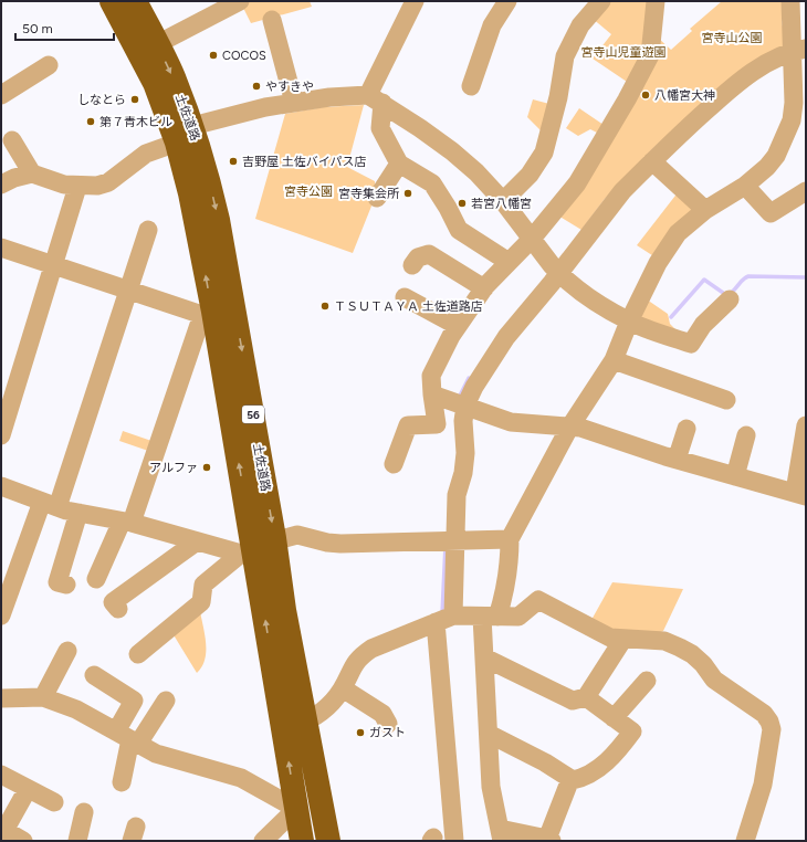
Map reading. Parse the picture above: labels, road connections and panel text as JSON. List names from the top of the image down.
{
  "streets": {
    "highway": ["土佐道路", "56"]
  },
  "parks": ["宮寺山公園", "宮寺山児童遊園", "宮寺公園"],
  "places": [
    "COCOS",
    "やすきや",
    "八幡宮大神",
    "しなとら",
    "第７青木ビル",
    "吉野屋 土佐バイパス店",
    "宮寺集会所",
    "若宮八幡宮",
    "ＴＳＵＴＡＹＡ 土佐道路店",
    "アルファ",
    "ガスト"
  ],
  "scale_bar": "50 m"
}
